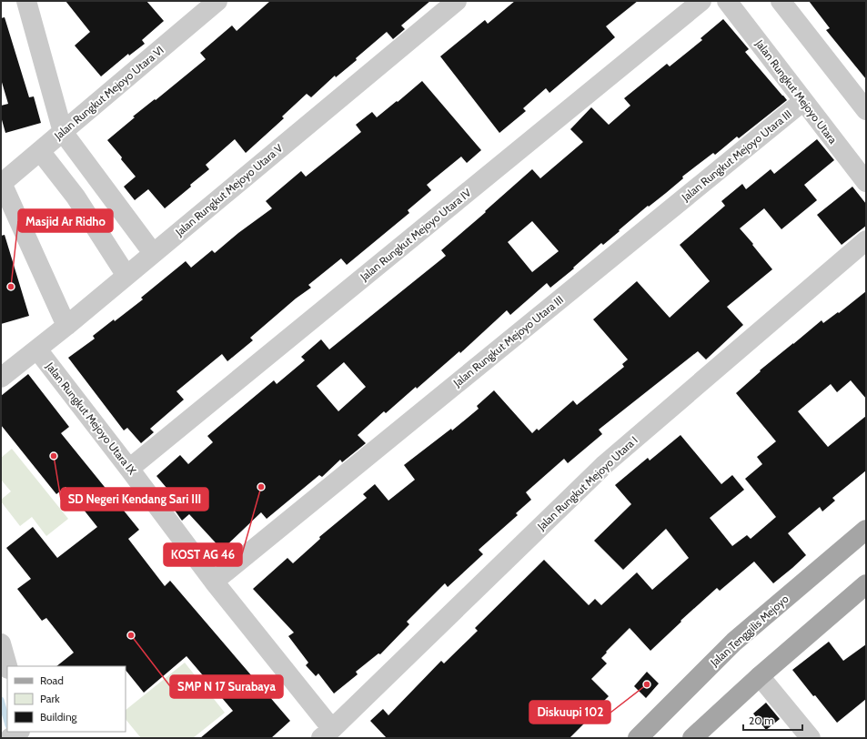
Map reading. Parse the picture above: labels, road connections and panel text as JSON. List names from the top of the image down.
{
  "streets": {
    "main road": ["Jalan Tenggilis Mejoyo"],
    "street": [
      "Jalan Rungkut Mejoyo Utara",
      "Jalan Rungkut Mejoyo Utara VI",
      "Jalan Rungkut Mejoyo Utara III",
      "Jalan Rungkut Mejoyo Utara V",
      "Jalan Rungkut Mejoyo Utara IV",
      "Jalan Rungkut Mejoyo Utara IX",
      "Jalan Rungkut Mejoyo Utara I"
    ]
  },
  "crossings": [
    ["Jalan Rungkut Mejoyo Utara", "Jalan Rungkut Mejoyo Utara III"],
    ["Jalan Rungkut Mejoyo Utara III", "Jalan Rungkut Mejoyo Utara IX"],
    ["Jalan Rungkut Mejoyo Utara V", "Jalan Rungkut Mejoyo Utara IX"],
    ["Jalan Rungkut Mejoyo Utara IV", "Jalan Rungkut Mejoyo Utara IX"],
    ["Jalan Rungkut Mejoyo Utara IX", "Jalan Rungkut Mejoyo Utara I"]
  ],
  "places": [
    "Masjid Ar Ridho",
    "SD Negeri Kendang Sari III",
    "KOST AG 46",
    "SMP N 17 Surabaya",
    "Diskuupi 102"
  ],
  "legend": ["Road", "Park", "Building"],
  "scale_bar": "20 m"
}
